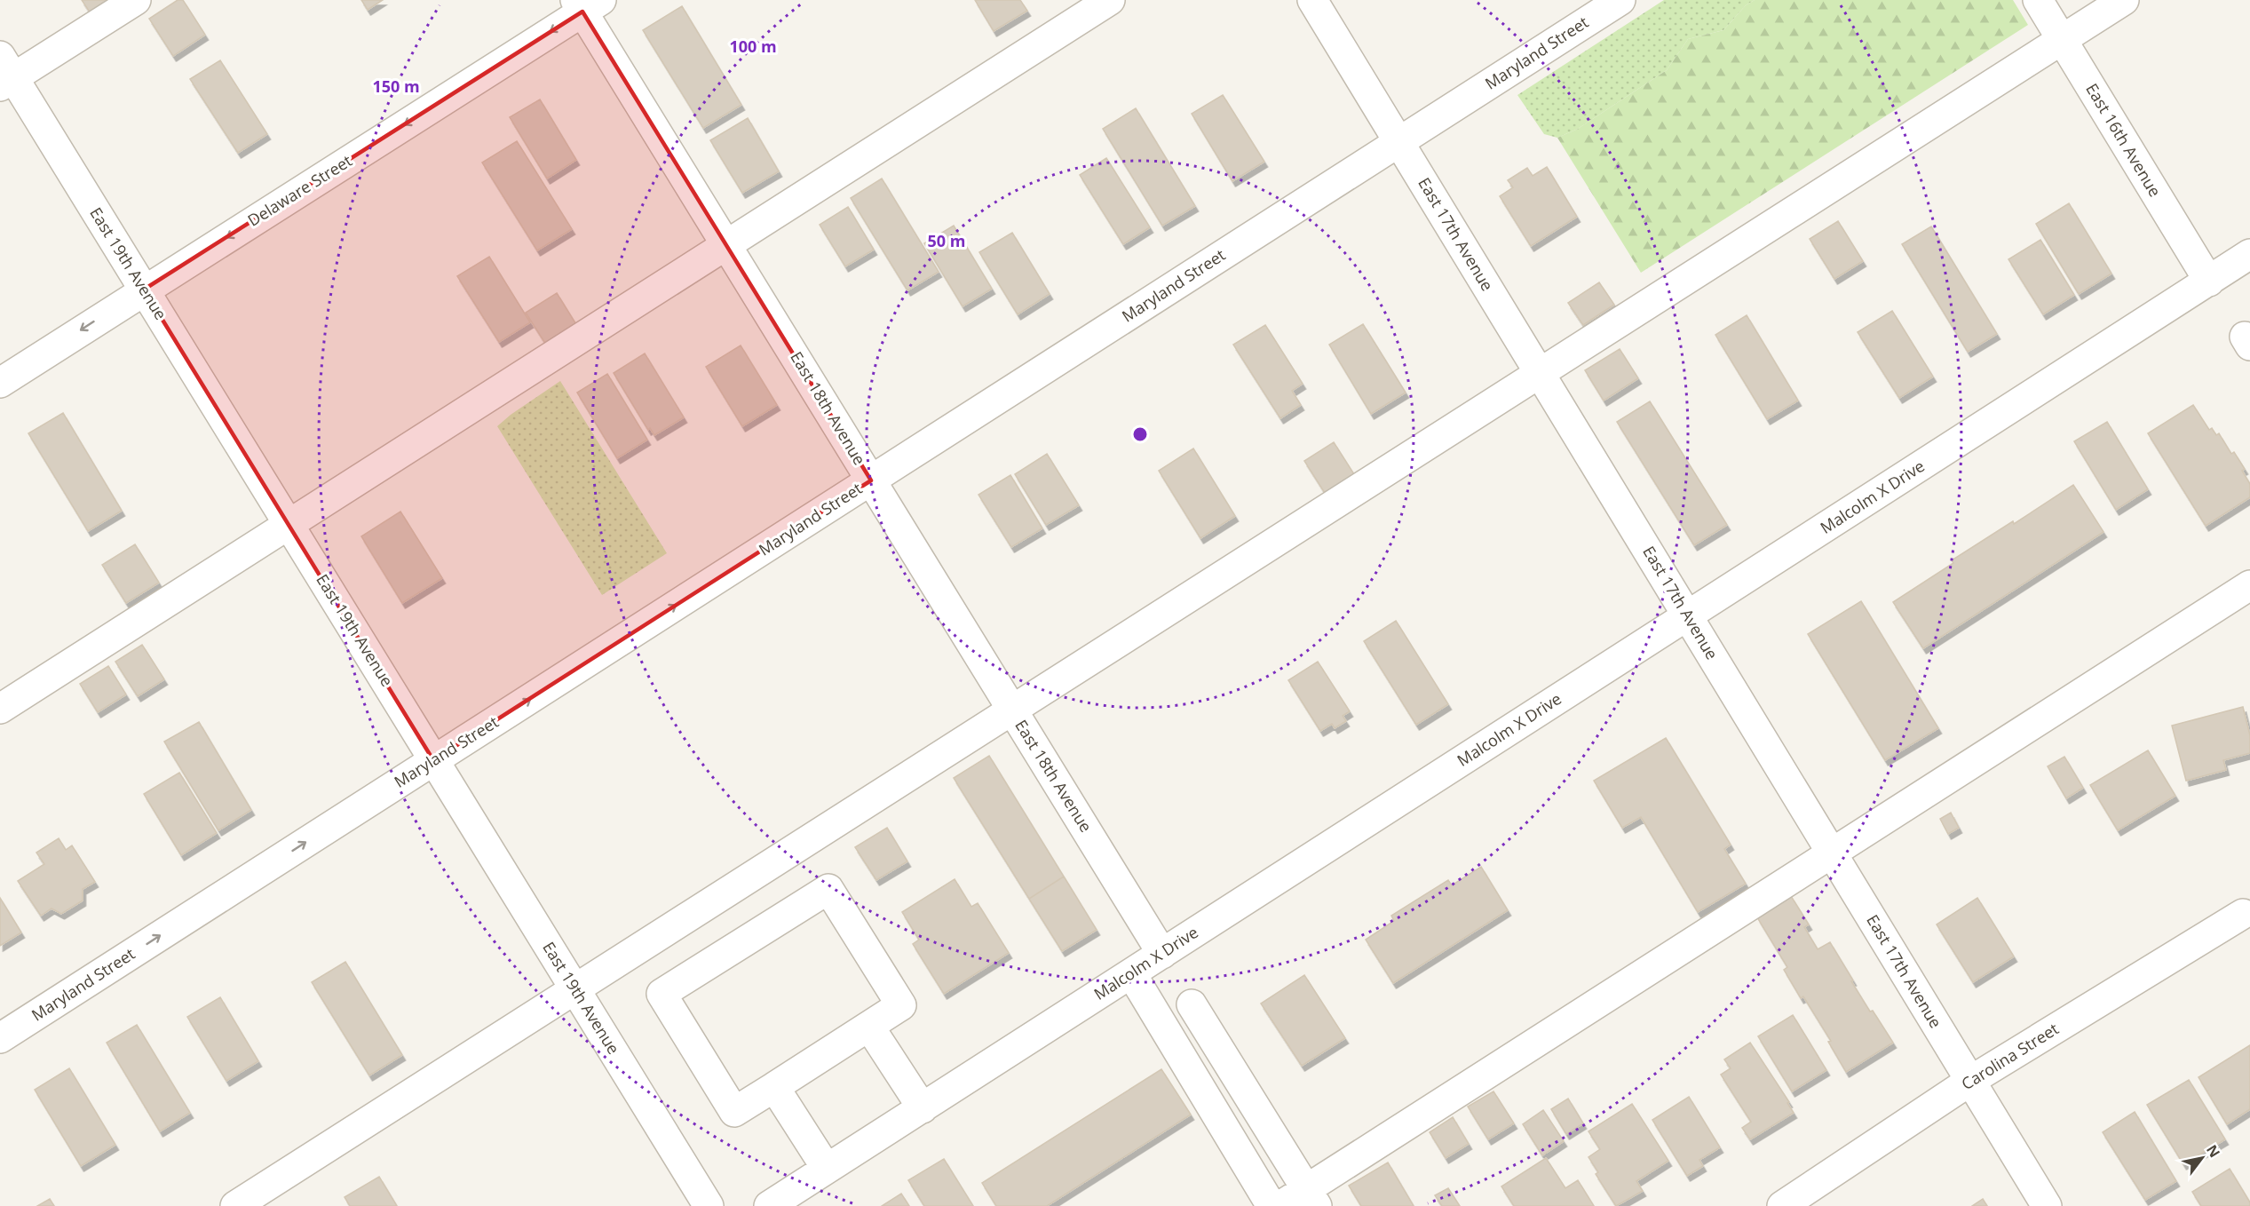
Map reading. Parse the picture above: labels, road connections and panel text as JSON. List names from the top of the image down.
{
  "streets": {
    "street": [
      "Maryland Street",
      "East 16th Avenue",
      "Delaware Street",
      "East 17th Avenue",
      "East 19th Avenue",
      "East 18th Avenue",
      "Malcolm X Drive",
      "Carolina Street"
    ]
  },
  "crossings": [
    ["Maryland Street", "East 17th Avenue"],
    ["Maryland Street", "East 19th Avenue"],
    ["Maryland Street", "East 18th Avenue"],
    ["East 16th Avenue", "Malcolm X Drive"],
    ["Delaware Street", "East 19th Avenue"],
    ["Delaware Street", "East 18th Avenue"],
    ["East 17th Avenue", "Malcolm X Drive"],
    ["East 17th Avenue", "Carolina Street"],
    ["East 18th Avenue", "Malcolm X Drive"]
  ],
  "one_way": ["Maryland Street", "Delaware Street"],
  "north": "top right",
  "rings": ["100 m", "150 m", "50 m"]
}
